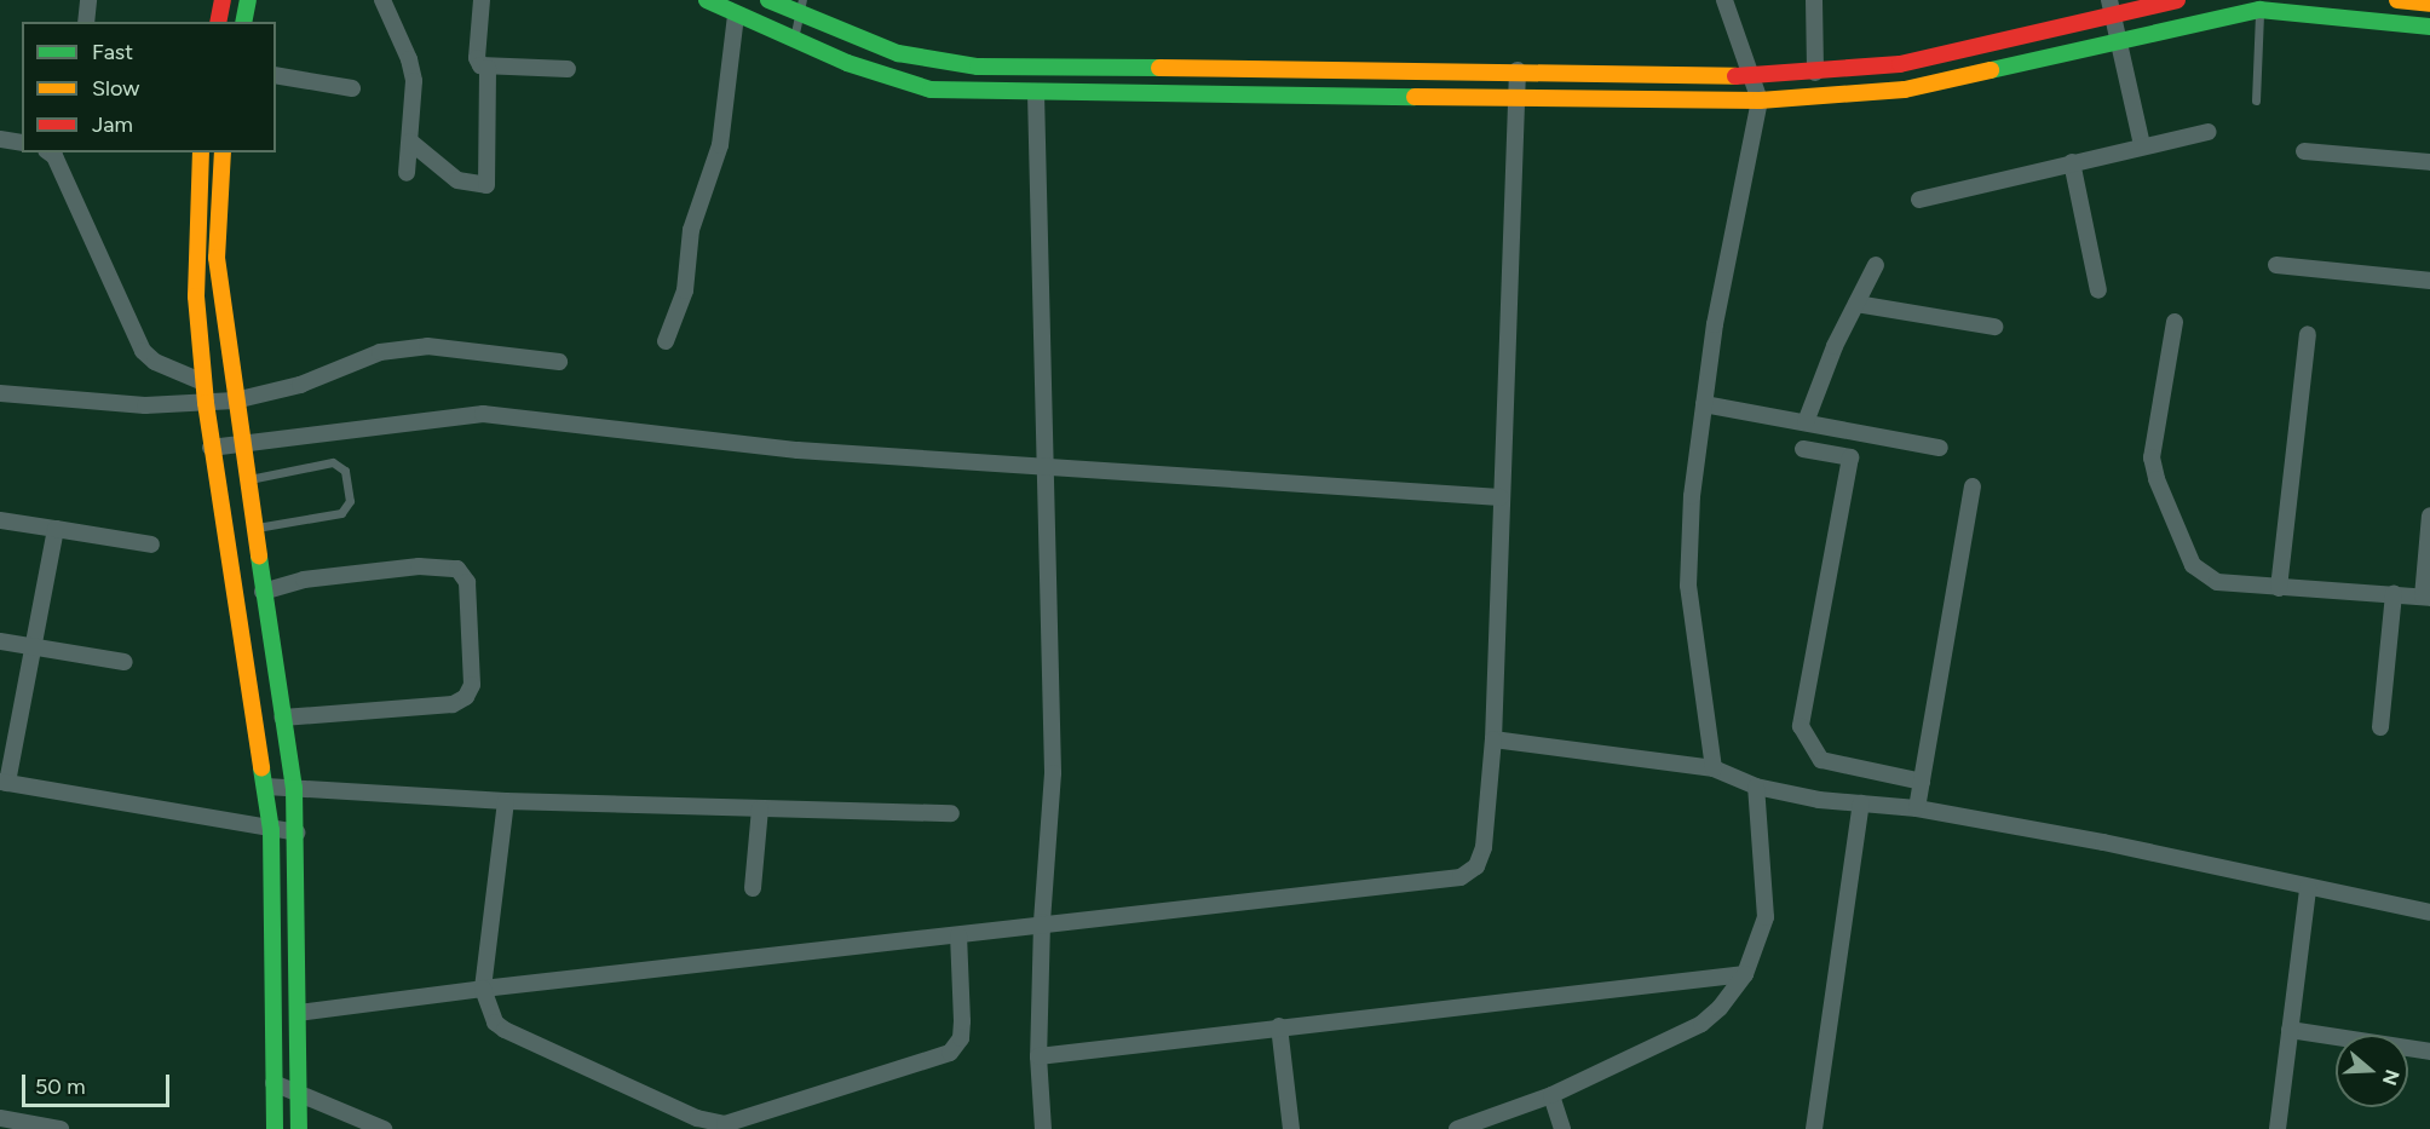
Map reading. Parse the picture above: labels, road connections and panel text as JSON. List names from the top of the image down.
{
  "legend": ["Fast", "Slow", "Jam"],
  "scale_bar": "50 m",
  "north": "right"
}
